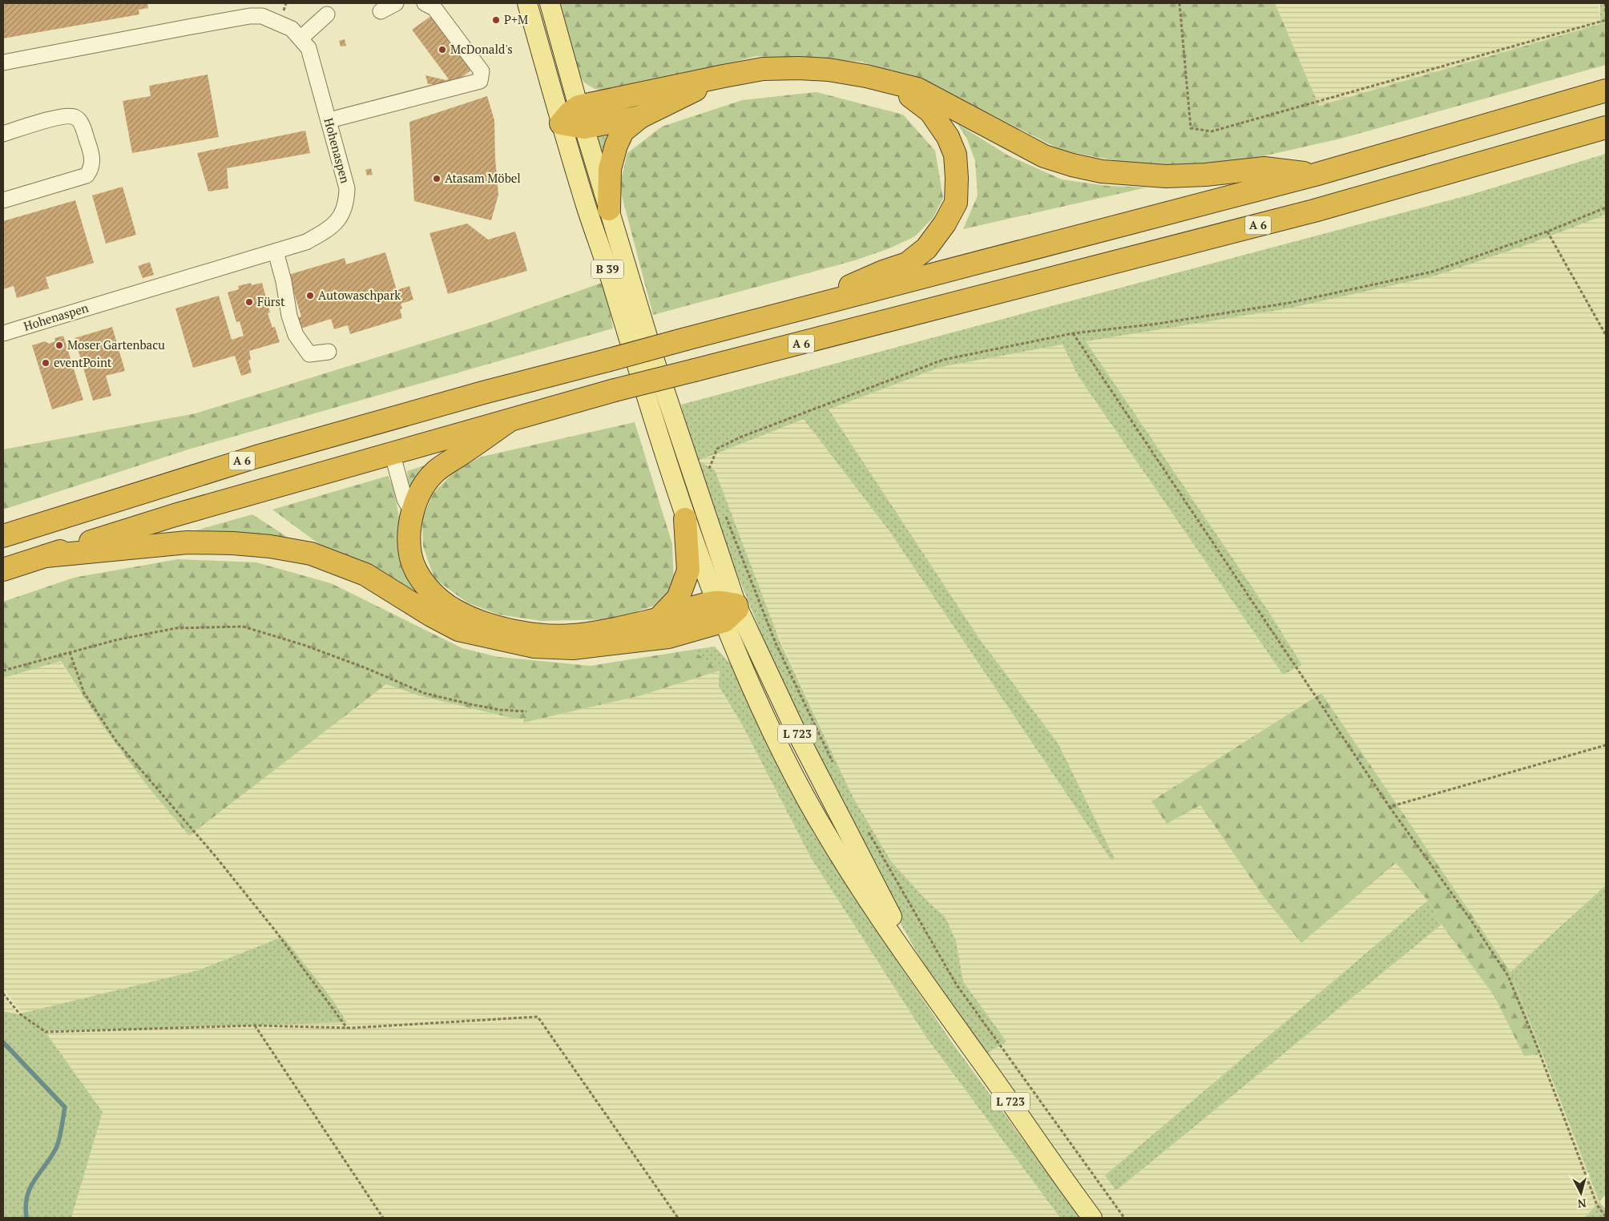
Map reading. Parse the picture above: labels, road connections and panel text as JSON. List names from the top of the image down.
{
  "streets": {
    "highway": ["A 6"],
    "main road": ["B 39", "L 723"],
    "street": ["Hohenaspen"]
  },
  "crossings": [
    ["B 39", "L 723"]
  ],
  "places": [
    "P+M",
    "McDonald's",
    "Atasam Möbel",
    "Autowaschpark",
    "Fürst",
    "Moser Gartenbacu",
    "eventPoint"
  ],
  "north": "bottom"
}
